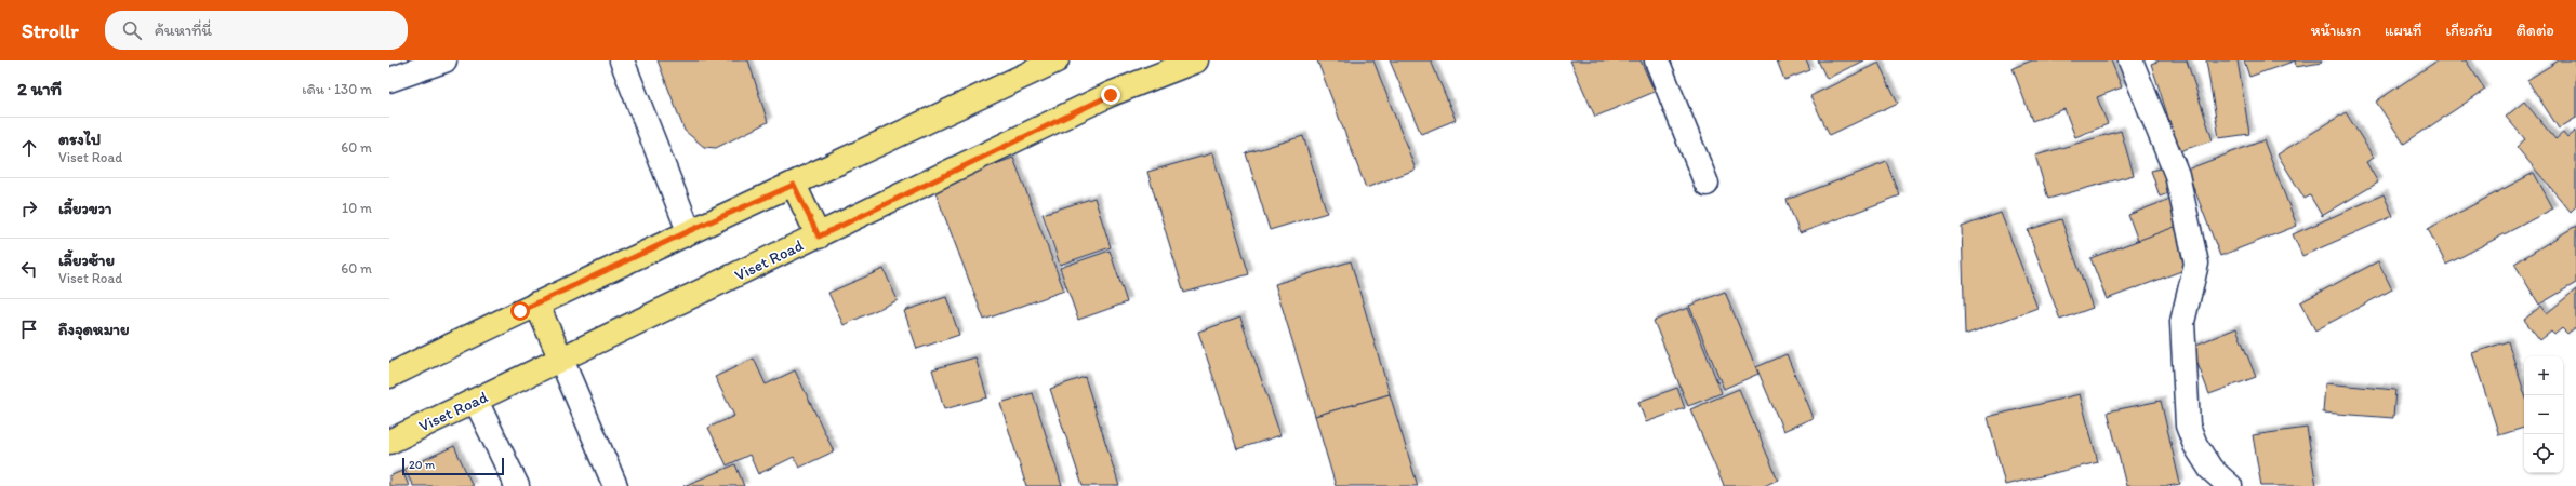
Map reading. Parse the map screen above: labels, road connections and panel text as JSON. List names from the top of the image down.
{
  "streets": {
    "main road": ["Viset Road"]
  },
  "scale_bar": "20 m",
  "page": {
    "header": "Strollr",
    "search": "ค้นหาที่นี่",
    "nav": [
      "หน้าแรก",
      "แผนที่",
      "เกี่ยวกับ",
      "ติดต่อ"
    ],
    "heading": ["2 นาที", "เดิน · 130 m"],
    "list": [
      ["ตรงไป", "Viset Road", "60 m"],
      ["เลี้ยวขวา", "10 m"],
      ["เลี้ยวซ้าย", "Viset Road", "60 m"],
      "ถึงจุดหมาย"
    ],
    "map_buttons": ["+", "−"],
    "scale": "20 m"
  }
}
